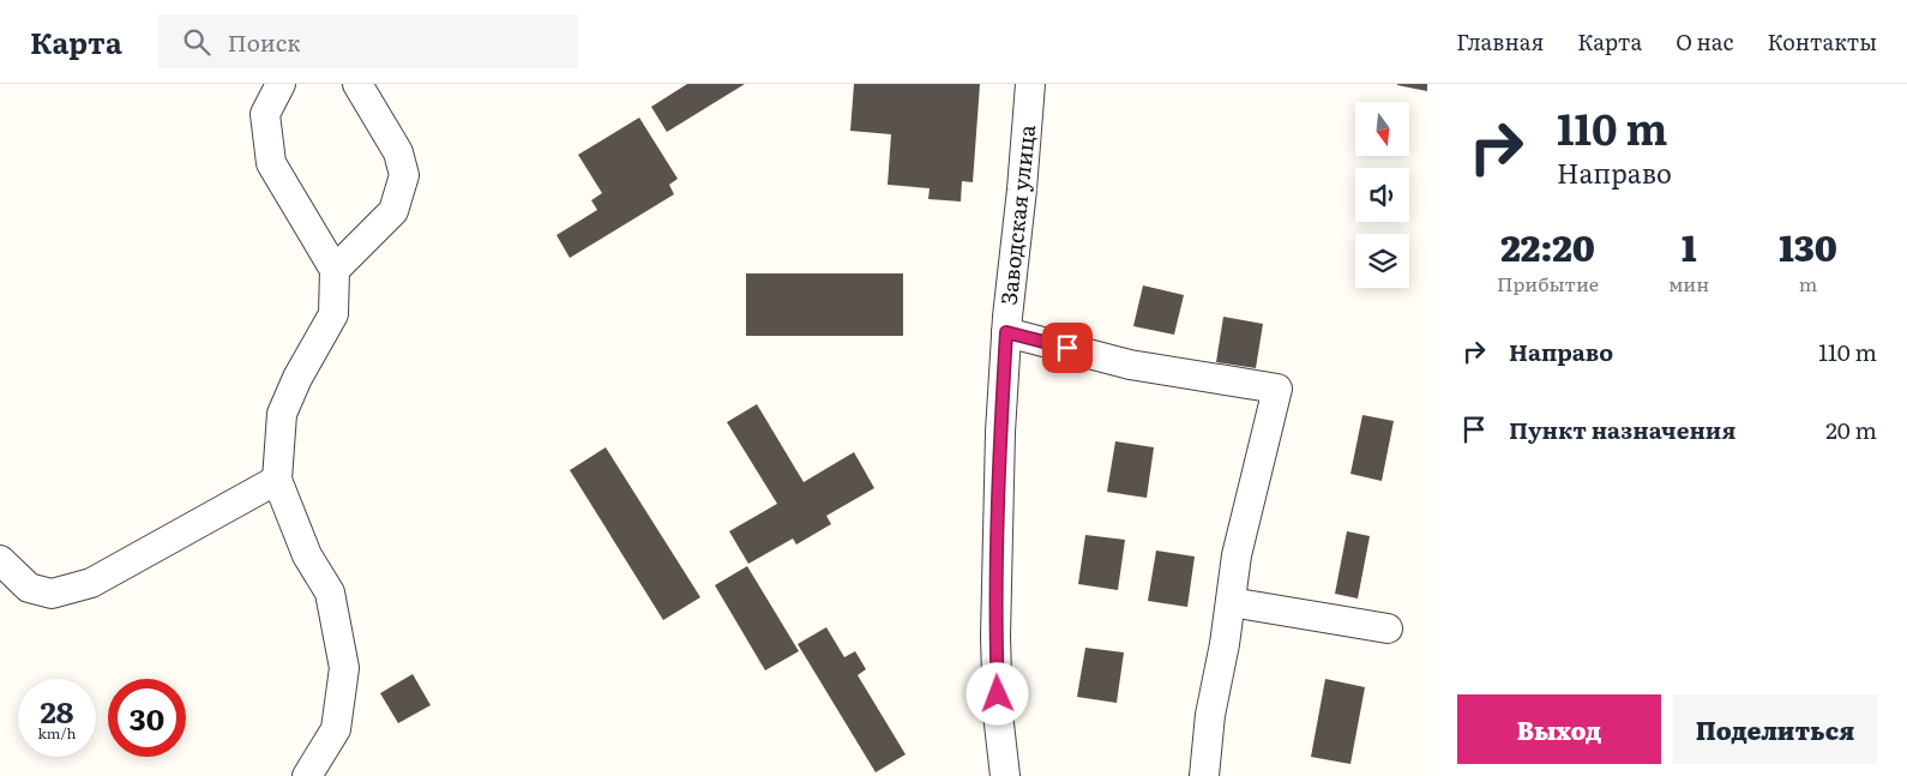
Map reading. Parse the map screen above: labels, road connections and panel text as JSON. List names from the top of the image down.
{
  "streets": {
    "street": ["Заводская улица"]
  },
  "north": "bottom",
  "page": {
    "header": "Карта",
    "search": "Поиск",
    "nav": [
      "Главная",
      "Карта",
      "О нас",
      "Контакты"
    ],
    "turn": ["110 m", "Направо"],
    "eta": [
      "22:20",
      "Прибытие",
      "1",
      "мин",
      "130",
      "m"
    ],
    "list": [
      {
        "name": "Направо",
        "value": "110 m"
      },
      {
        "name": "Пункт назначения",
        "value": "20 m"
      }
    ],
    "speed": "28 km/h",
    "limit": "30",
    "buttons": ["Выход", "Поделиться"]
  }
}
